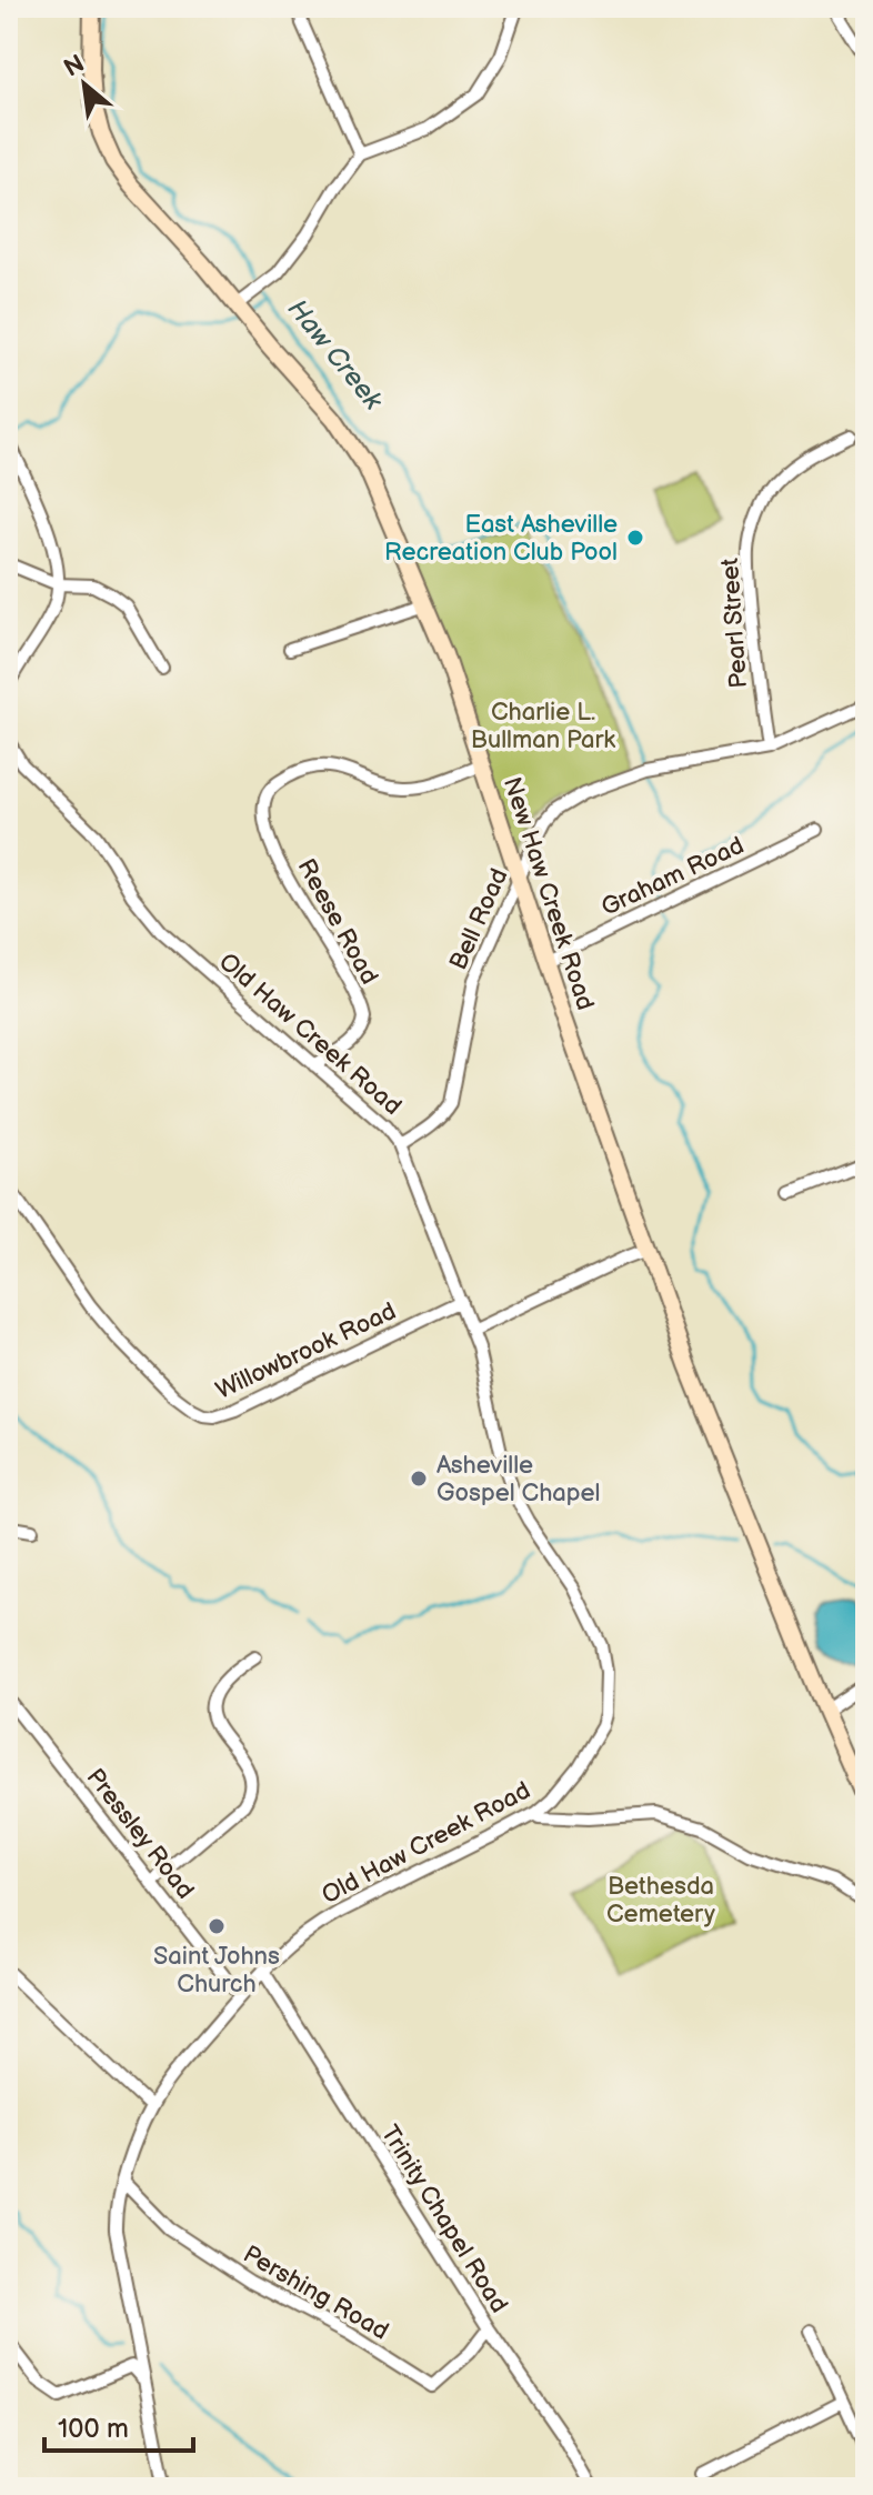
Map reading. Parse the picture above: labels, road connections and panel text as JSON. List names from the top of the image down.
{
  "streets": {
    "street": [
      "Pearl Street",
      "Graham Road",
      "New Haw Creek Road",
      "Bell Road",
      "Reese Road",
      "Old Haw Creek Road",
      "Willowbrook Road",
      "Pressley Road",
      "Trinity Chapel Road",
      "Pershing Road"
    ]
  },
  "crossings": [
    ["Pearl Street", "Bell Road"],
    ["Graham Road", "New Haw Creek Road"],
    ["New Haw Creek Road", "Bell Road"],
    ["New Haw Creek Road", "Reese Road"],
    ["Bell Road", "Old Haw Creek Road"],
    ["Reese Road", "Old Haw Creek Road"],
    ["Old Haw Creek Road", "Willowbrook Road"],
    ["Old Haw Creek Road", "Pressley Road"],
    ["Old Haw Creek Road", "Trinity Chapel Road"],
    ["Old Haw Creek Road", "Pershing Road"],
    ["Trinity Chapel Road", "Pershing Road"]
  ],
  "water": ["Haw Creek"],
  "parks": ["Charlie L. Bullman Park", "Bethesda Cemetery"],
  "places": ["East Asheville Recreation Club Pool", "Asheville Gospel Chapel", "Saint Johns Church"],
  "scale_bar": "100 m",
  "north": "top left"
}
